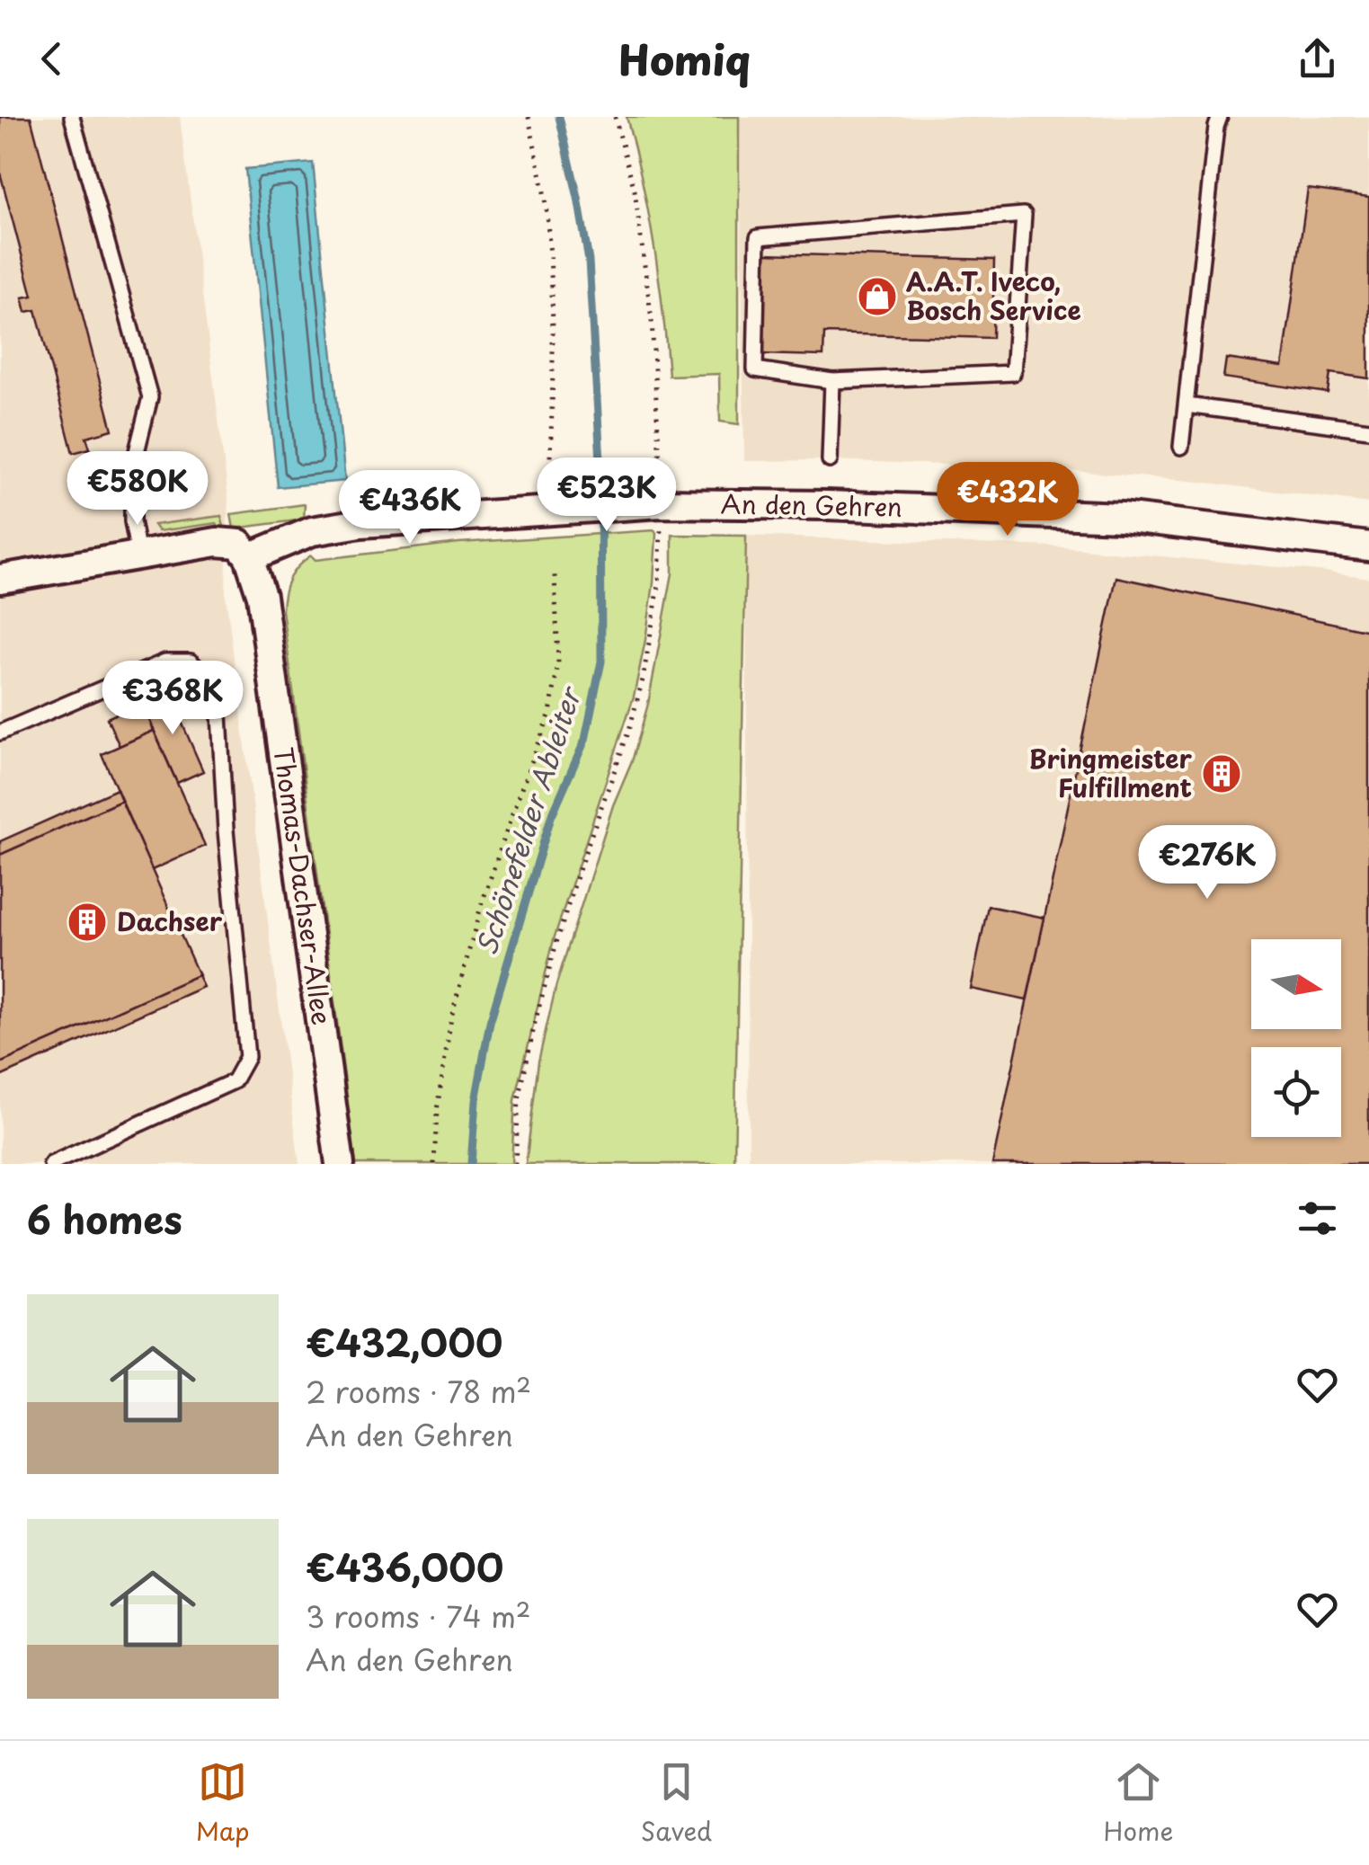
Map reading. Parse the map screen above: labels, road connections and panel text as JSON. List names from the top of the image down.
{
  "streets": {
    "street": ["An den Gehren", "Thomas-Dachser-Allee"]
  },
  "crossings": [
    ["An den Gehren", "Thomas-Dachser-Allee"]
  ],
  "water": ["Schönefelder Ableiter"],
  "places": {
    "shop": ["A.A.T. Iveco, Bosch Service"],
    "building": ["Bringmeister Fulfillment", "Dachser"]
  },
  "north": "right",
  "page": {
    "header": "Homiq",
    "price": [
      "€580K",
      "€523K",
      "€432K",
      "€436K",
      "€368K",
      "€276K"
    ],
    "heading": "6 homes",
    "list": [
      {
        "name": "€432,000",
        "note": "2 rooms · 78 m² · An den Gehren"
      },
      {
        "name": "€436,000",
        "note": "3 rooms · 74 m² · An den Gehren"
      }
    ],
    "tabs": ["Map", "Saved", "Home"]
  }
}
